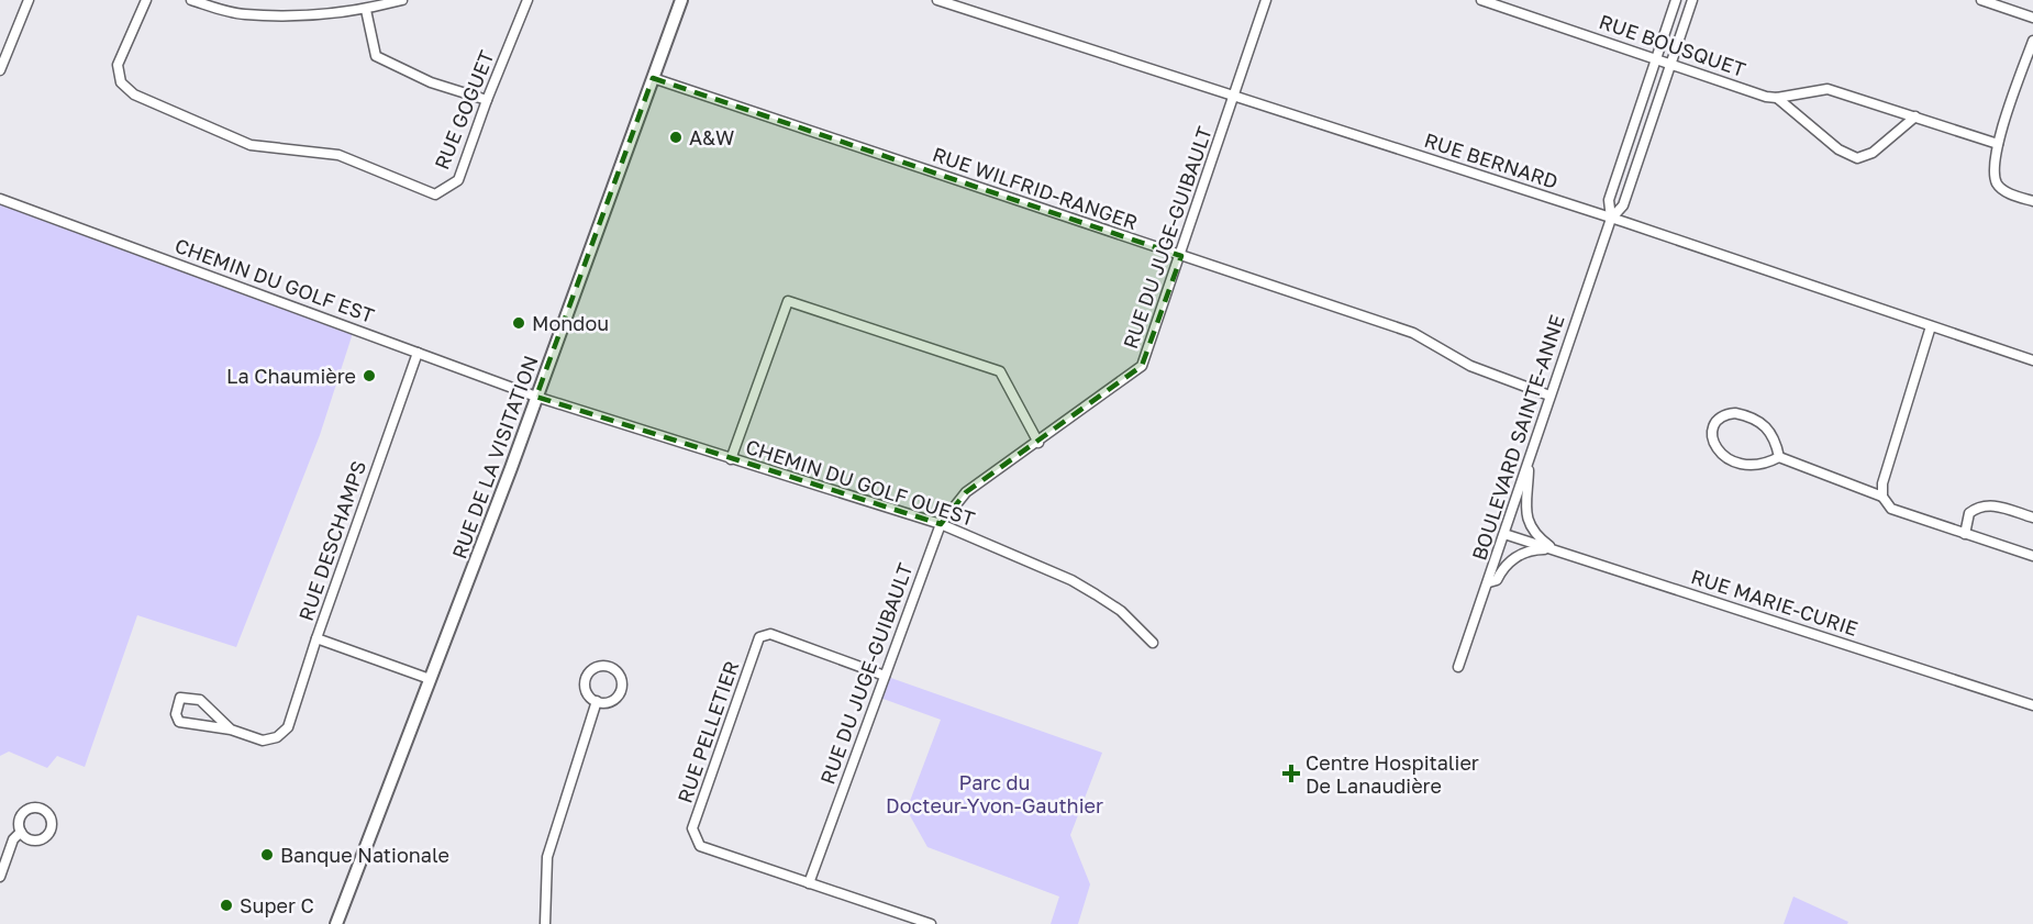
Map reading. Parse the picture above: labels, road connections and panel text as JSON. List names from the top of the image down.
{
  "streets": {
    "main road": ["RUE DE LA VISITATION"],
    "street": [
      "RUE BOUSQUET",
      "RUE GOGUET",
      "RUE BERNARD",
      "RUE WILFRID-RANGER",
      "RUE DU JUGE-GUIBAULT",
      "CHEMIN DU GOLF EST",
      "BOULEVARD SAINTE-ANNE",
      "CHEMIN DU GOLF OUEST",
      "RUE DESCHAMPS",
      "RUE MARIE-CURIE",
      "RUE PELLETIER"
    ]
  },
  "crossings": [
    ["RUE BOUSQUET", "BOULEVARD SAINTE-ANNE"],
    ["RUE BERNARD", "RUE DU JUGE-GUIBAULT"],
    ["RUE BERNARD", "BOULEVARD SAINTE-ANNE"],
    ["RUE WILFRID-RANGER", "RUE DU JUGE-GUIBAULT"],
    ["RUE WILFRID-RANGER", "BOULEVARD SAINTE-ANNE"],
    ["RUE WILFRID-RANGER", "RUE DE LA VISITATION"],
    ["RUE DU JUGE-GUIBAULT", "CHEMIN DU GOLF OUEST"],
    ["RUE DU JUGE-GUIBAULT", "RUE PELLETIER"],
    ["CHEMIN DU GOLF EST", "RUE DE LA VISITATION"],
    ["CHEMIN DU GOLF EST", "CHEMIN DU GOLF OUEST"],
    ["CHEMIN DU GOLF EST", "RUE DESCHAMPS"],
    ["BOULEVARD SAINTE-ANNE", "RUE MARIE-CURIE"],
    ["RUE DE LA VISITATION", "CHEMIN DU GOLF OUEST"]
  ],
  "parks": ["Parc du Docteur-Yvon-Gauthier"],
  "places": {
    "other": [
      "A&W",
      "Mondou",
      "La Chaumière",
      "Banque Nationale",
      "Super C"
    ],
    "health": ["Centre Hospitalier De Lanaudière"]
  }
}
